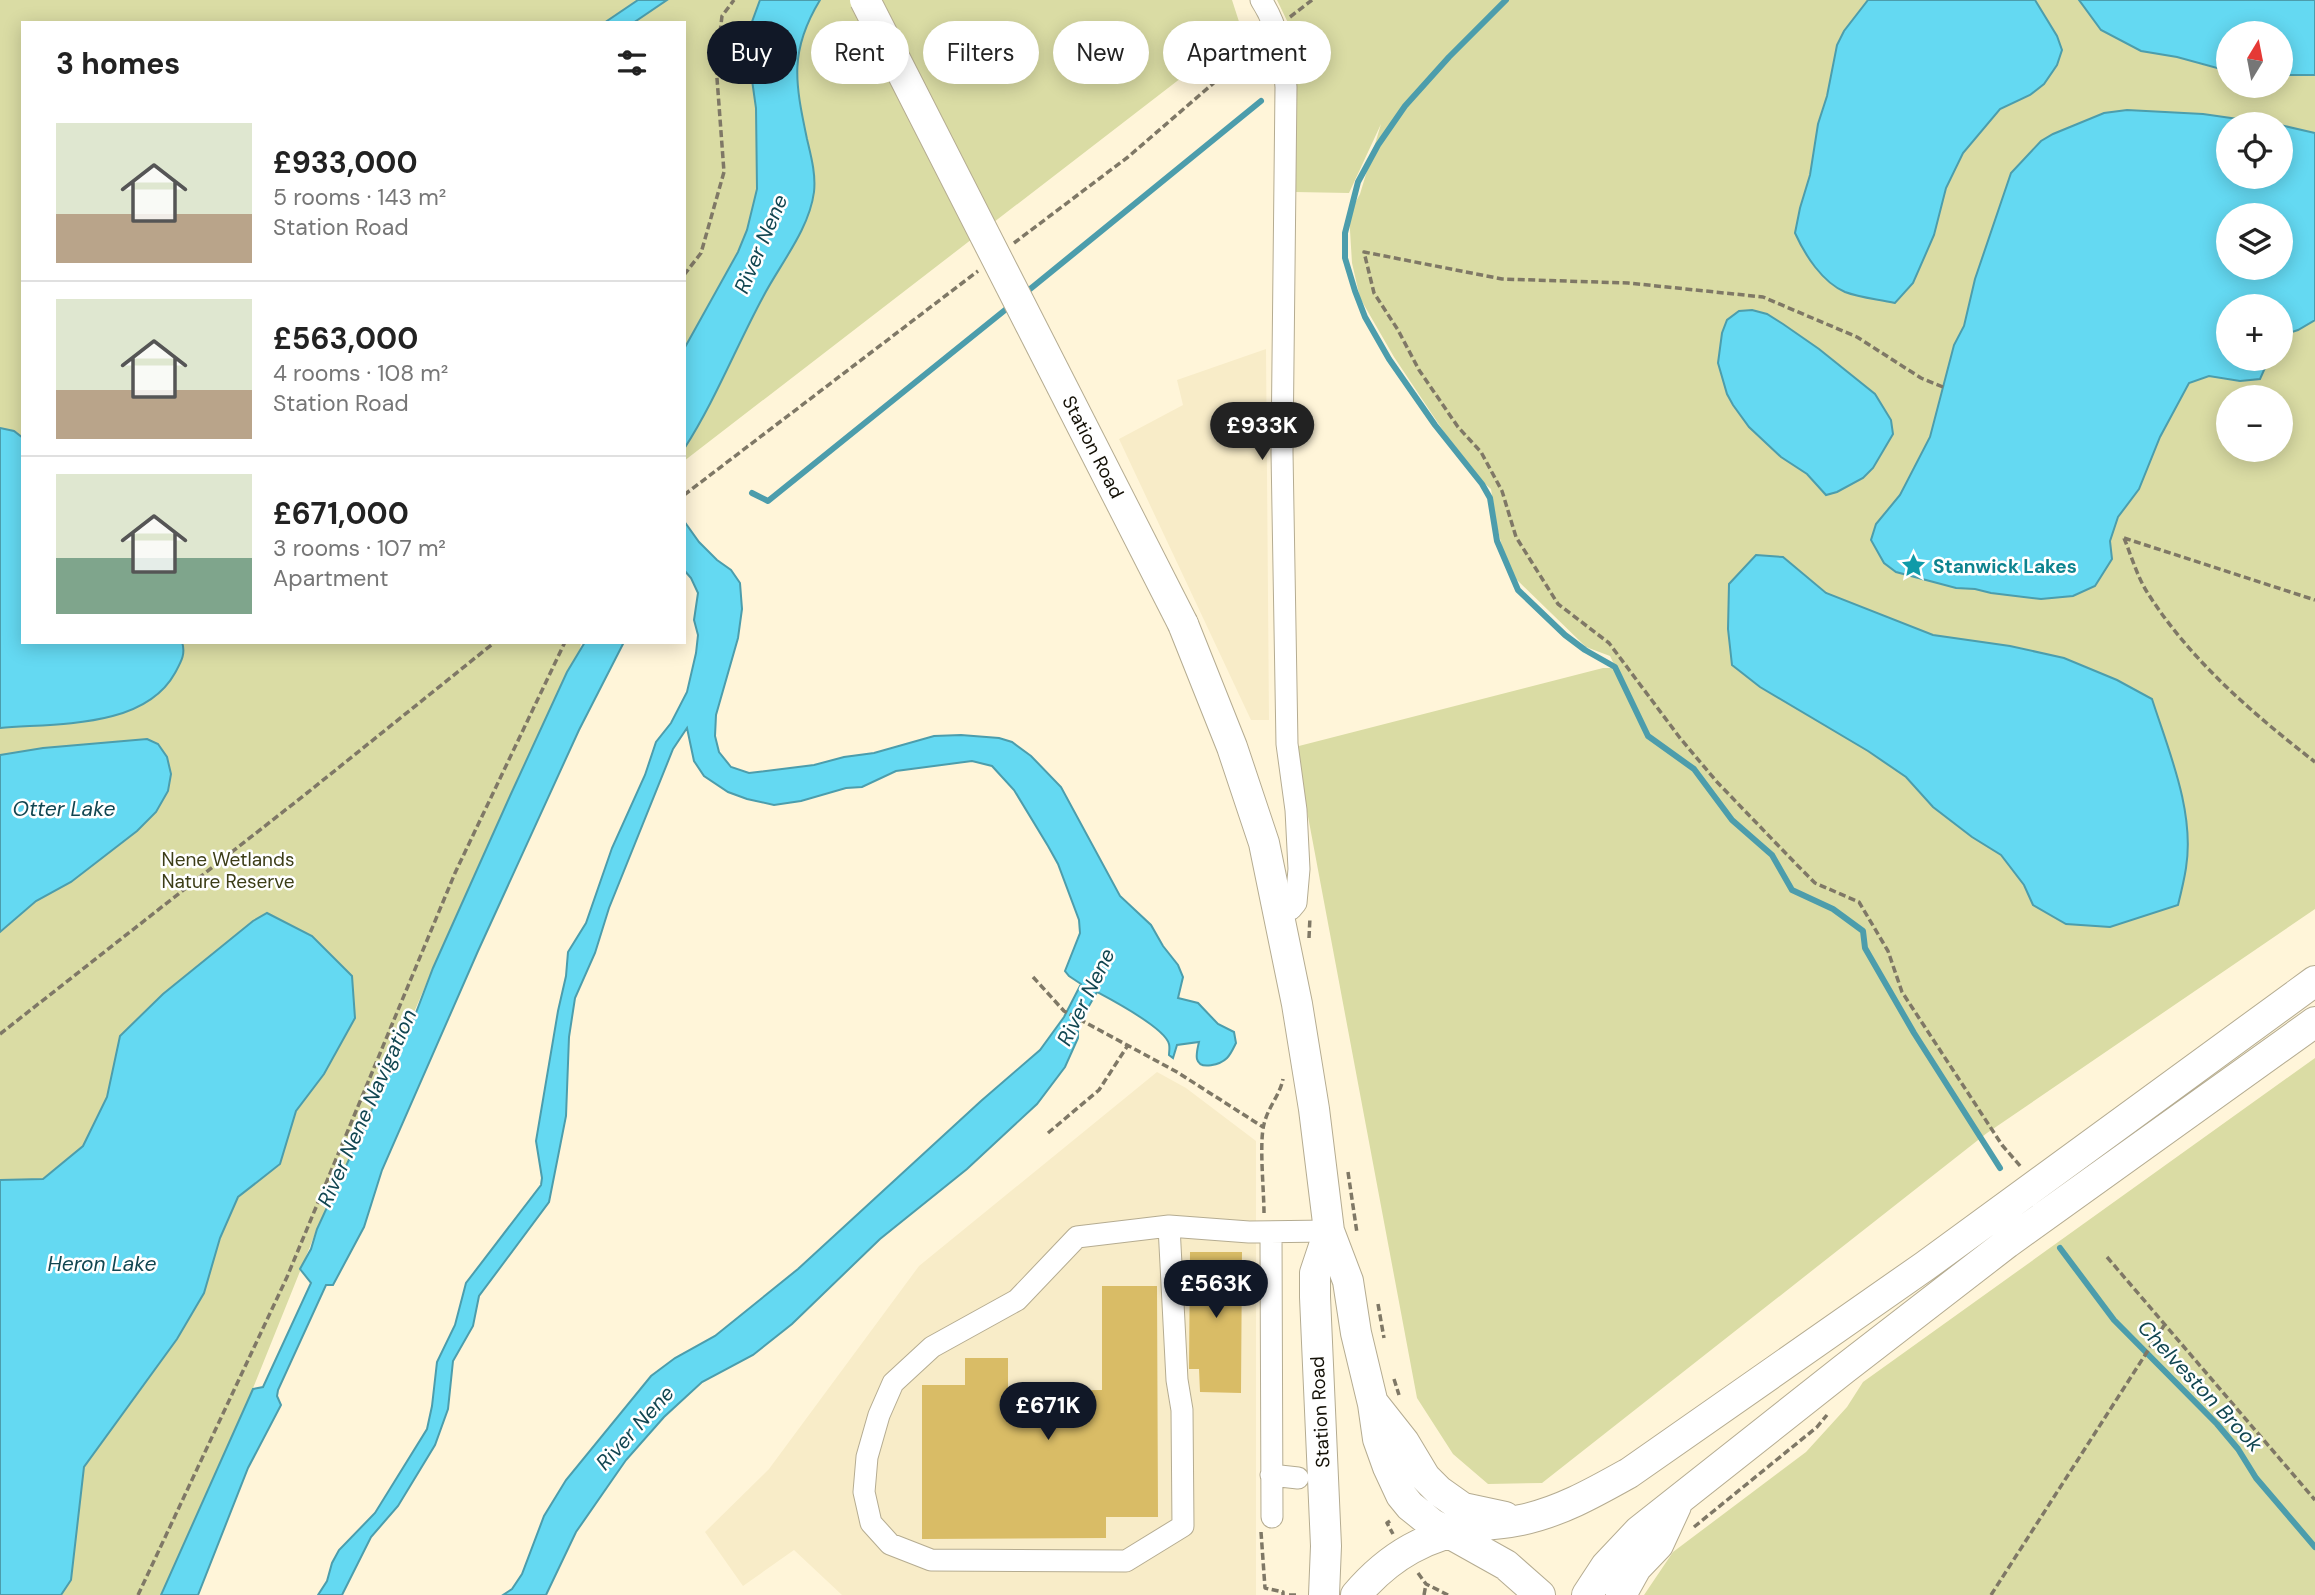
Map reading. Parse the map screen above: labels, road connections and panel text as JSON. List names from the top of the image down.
{
  "streets": {
    "highway": ["Station Road"]
  },
  "water": [
    "River Nene",
    "Otter Lake",
    "River Nene Navigation",
    "Heron Lake",
    "Chelveston Brook"
  ],
  "parks": ["Nene Wetlands Nature Reserve"],
  "places": {
    "place": ["Stanwick Lakes"]
  },
  "north": "top",
  "page": {
    "map_buttons": ["+", "−"],
    "chip": [
      "Buy",
      "Rent",
      "Filters",
      "New",
      "Apartment"
    ],
    "heading": "3 homes",
    "list": [
      {
        "name": "£933,000",
        "note": "5 rooms · 143 m² · Station Road"
      },
      {
        "name": "£563,000",
        "note": "4 rooms · 108 m² · Station Road"
      },
      {
        "name": "£671,000",
        "note": "3 rooms · 107 m² · Apartment"
      }
    ],
    "price": ["£933K", "£563K", "£671K"]
  }
}
